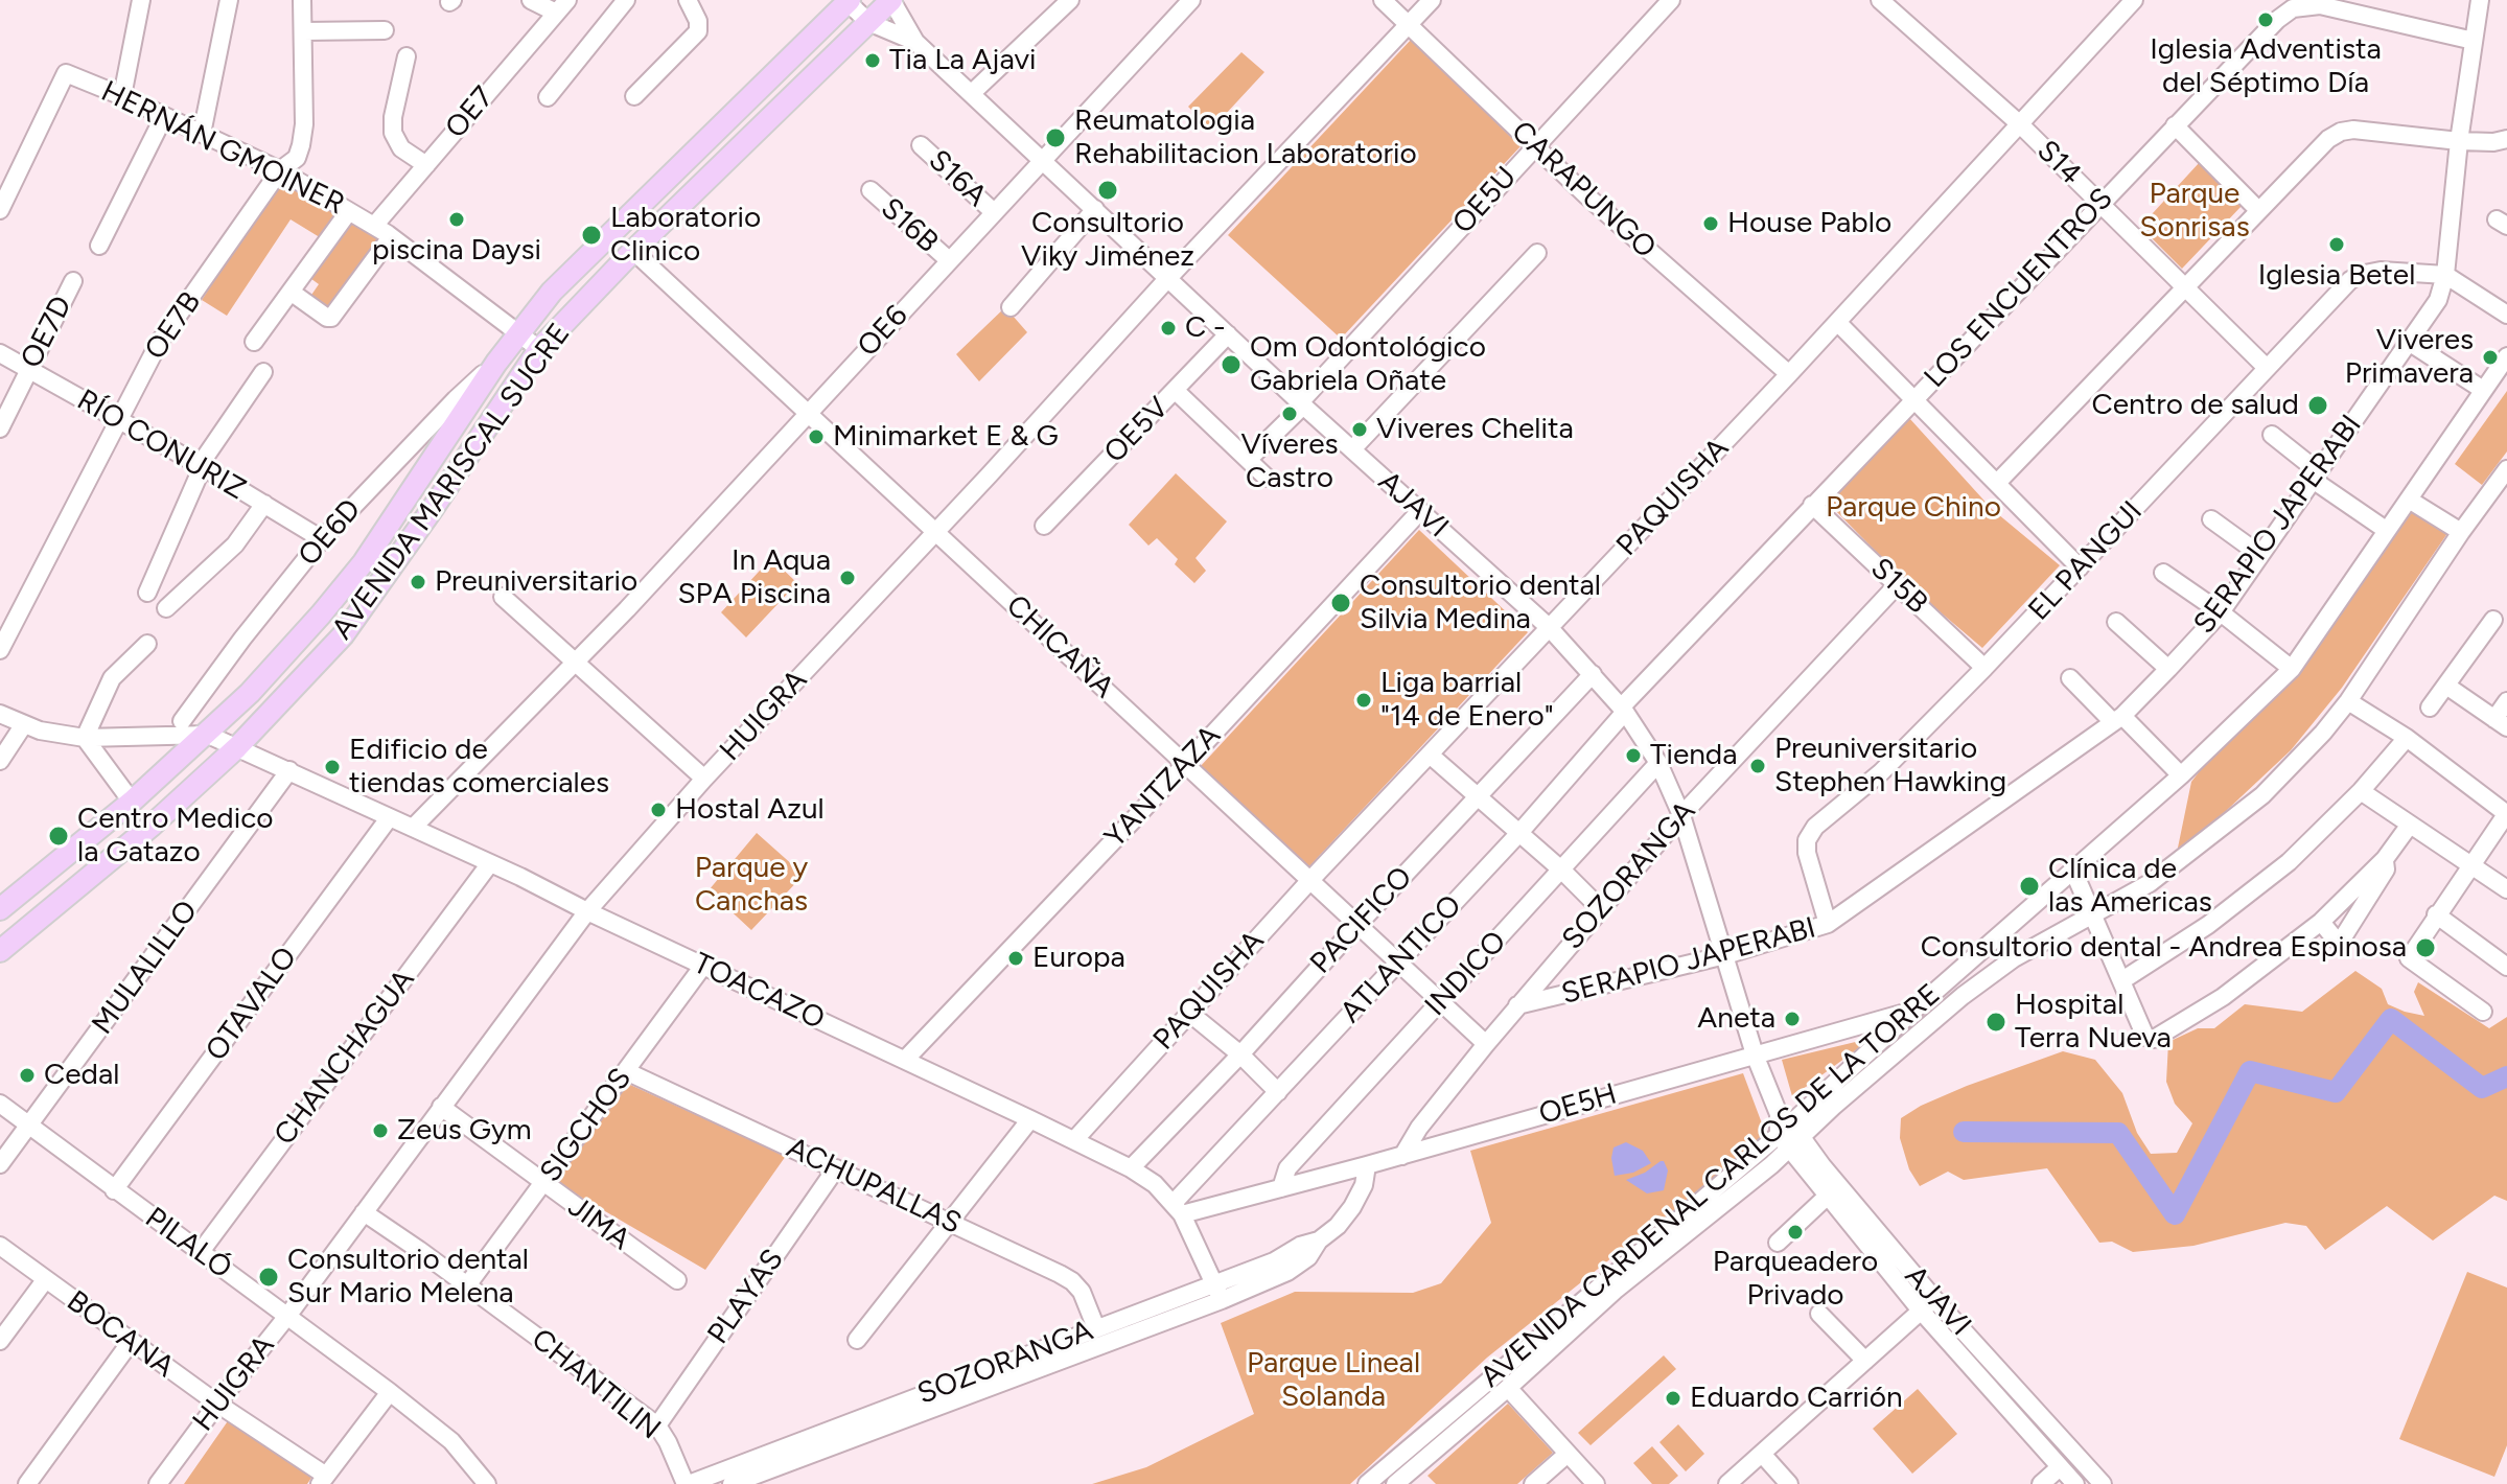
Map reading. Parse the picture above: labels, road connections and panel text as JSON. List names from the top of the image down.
{
  "streets": {
    "main road": ["AVENIDA MARISCAL SUCRE"],
    "street": [
      "OE7",
      "HERNÁN GMOINER",
      "S14",
      "S16A",
      "CARAPUNGO",
      "OE5U",
      "S16B",
      "LOS ENCUENTROS",
      "OE7B",
      "OE6",
      "OE7D",
      "OE5V",
      "RÍO CONURIZ",
      "PAQUISHA",
      "AJAVI",
      "SERAPIO JAPERABI",
      "OE6D",
      "EL PANGUI",
      "S15B",
      "CHICAÑA",
      "HUIGRA",
      "YANTZAZA",
      "SOZORANGA",
      "PACIFICO",
      "ATLANTICO",
      "MULALILLO",
      "INDICO",
      "TOACAZO",
      "OTAVALO",
      "CHANCHAGUA",
      "OE5H",
      "SIGCHOS",
      "ACHUPALLAS",
      "AVENIDA CARDENAL CARLOS DE LA TORRE",
      "JIMA",
      "PILALÓ",
      "PLAYAS",
      "BOCANA",
      "CHANTILIN"
    ]
  },
  "crossings": [
    ["OE7", "HERNÁN GMOINER"],
    ["HERNÁN GMOINER", "OE7B"],
    ["HERNÁN GMOINER", "AVENIDA MARISCAL SUCRE"],
    ["S14", "LOS ENCUENTROS"],
    ["S14", "PAQUISHA"],
    ["S14", "EL PANGUI"],
    ["S16A", "OE6"],
    ["CARAPUNGO", "OE5U"],
    ["CARAPUNGO", "PAQUISHA"],
    ["CARAPUNGO", "HUIGRA"],
    ["OE5U", "AJAVI"],
    ["S16B", "OE6"],
    ["LOS ENCUENTROS", "AJAVI"],
    ["LOS ENCUENTROS", "SERAPIO JAPERABI"],
    ["LOS ENCUENTROS", "S15B"],
    ["LOS ENCUENTROS", "ATLANTICO"],
    ["OE7B", "RÍO CONURIZ"],
    ["OE6", "AJAVI"],
    ["OE6", "CHICAÑA"],
    ["OE6", "TOACAZO"],
    ["OE7D", "RÍO CONURIZ"],
    ["OE5V", "AJAVI"],
    ["RÍO CONURIZ", "OE6D"],
    ["AVENIDA MARISCAL SUCRE", "AJAVI"],
    ["AVENIDA MARISCAL SUCRE", "OE6D"],
    ["AVENIDA MARISCAL SUCRE", "CHICAÑA"],
    ["AVENIDA MARISCAL SUCRE", "TOACAZO"],
    ["PAQUISHA", "AJAVI"],
    ["PAQUISHA", "CHICAÑA"],
    ["PAQUISHA", "TOACAZO"],
    ["AJAVI", "SERAPIO JAPERABI"],
    ["AJAVI", "HUIGRA"],
    ["AJAVI", "YANTZAZA"],
    ["AJAVI", "SOZORANGA"],
    ["AJAVI", "PACIFICO"],
    ["AJAVI", "ATLANTICO"],
    ["AJAVI", "INDICO"],
    ["AJAVI", "OE5H"],
    ["AJAVI", "AVENIDA CARDENAL CARLOS DE LA TORRE"],
    ["SERAPIO JAPERABI", "EL PANGUI"],
    ["SERAPIO JAPERABI", "SOZORANGA"],
    ["EL PANGUI", "S15B"],
    ["S15B", "SOZORANGA"],
    ["CHICAÑA", "HUIGRA"],
    ["CHICAÑA", "YANTZAZA"],
    ["CHICAÑA", "SOZORANGA"],
    ["CHICAÑA", "PACIFICO"],
    ["CHICAÑA", "ATLANTICO"],
    ["CHICAÑA", "INDICO"],
    ["HUIGRA", "TOACAZO"],
    ["HUIGRA", "JIMA"],
    ["HUIGRA", "PILALÓ"],
    ["HUIGRA", "BOCANA"],
    ["HUIGRA", "CHANTILIN"],
    ["YANTZAZA", "TOACAZO"],
    ["SOZORANGA", "TOACAZO"],
    ["SOZORANGA", "OE5H"],
    ["SOZORANGA", "ACHUPALLAS"],
    ["SOZORANGA", "CHANTILIN"],
    ["PACIFICO", "TOACAZO"],
    ["ATLANTICO", "TOACAZO"],
    ["MULALILLO", "TOACAZO"],
    ["MULALILLO", "PILALÓ"],
    ["TOACAZO", "OTAVALO"],
    ["TOACAZO", "CHANCHAGUA"],
    ["TOACAZO", "SIGCHOS"],
    ["OTAVALO", "PILALÓ"],
    ["CHANCHAGUA", "PILALÓ"],
    ["OE5H", "AVENIDA CARDENAL CARLOS DE LA TORRE"],
    ["SIGCHOS", "ACHUPALLAS"],
    ["SIGCHOS", "JIMA"],
    ["SIGCHOS", "CHANTILIN"],
    ["ACHUPALLAS", "PLAYAS"],
    ["PLAYAS", "CHANTILIN"]
  ],
  "parks": [
    "Parque Sonrisas",
    "Parque Chino",
    "Parque y Canchas",
    "Parque Lineal Solanda"
  ],
  "places": [
    "Iglesia Adventista del Séptimo Día",
    "Tia La Ajavi",
    "Reumatologia Rehabilitacion Laboratorio",
    "Consultorio Viky Jiménez",
    "piscina Daysi",
    "House Pablo",
    "Laboratorio Clinico",
    "Iglesia Betel",
    "C -",
    "Viveres Primavera",
    "Om Odontológico Gabriela Oñate",
    "Centro de salud",
    "Víveres Castro",
    "Viveres Chelita",
    "Minimarket E & G",
    "In Aqua SPA Piscina",
    "Preuniversitario",
    "Consultorio dental Silvia Medina",
    "Liga barrial \"14 de Enero\"",
    "Tienda",
    "Preuniversitario Stephen Hawking",
    "Edificio de tiendas comerciales",
    "Hostal Azul",
    "Centro Medico la Gatazo",
    "Clínica de las Americas",
    "Consultorio dental - Andrea Espinosa",
    "Europa",
    "Aneta",
    "Hospital Terra Nueva",
    "Cedal",
    "Zeus Gym",
    "Parqueadero Privado",
    "Consultorio dental Sur Mario Melena",
    "Eduardo Carrión"
  ]
}
